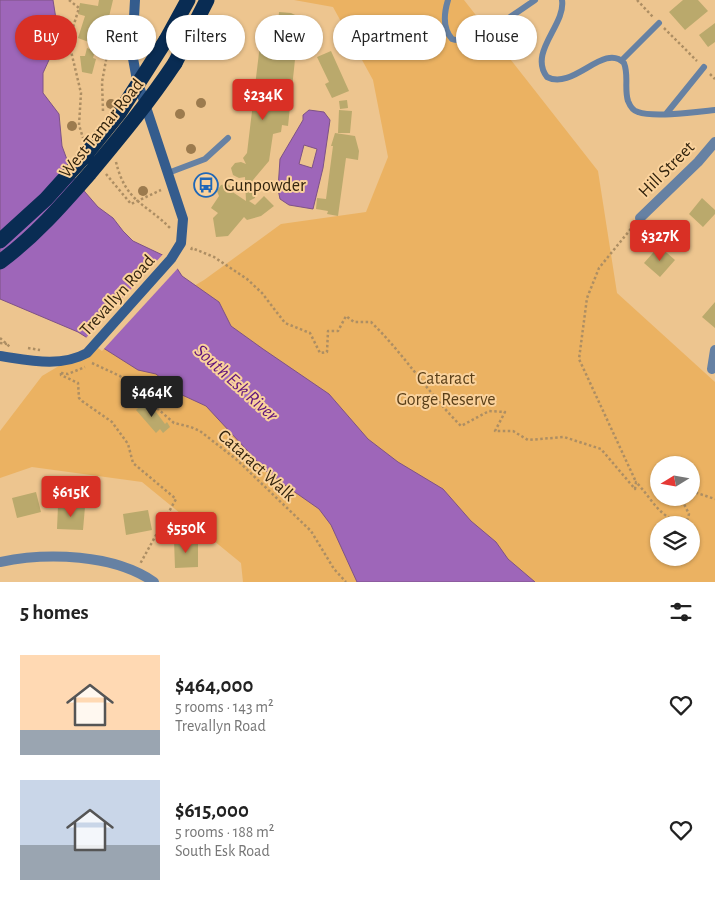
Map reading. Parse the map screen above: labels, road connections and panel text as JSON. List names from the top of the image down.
{
  "streets": {
    "highway": ["West Tamar Road"],
    "street": ["Hill Street", "Trevallyn Road"],
    "path": ["Cataract Walk"]
  },
  "crossings": [
    ["Trevallyn Road", "Cataract Walk"]
  ],
  "water": ["South Esk River"],
  "parks": ["Cataract Gorge Reserve"],
  "places": {
    "bus stop": ["Gunpowder"]
  },
  "north": "left",
  "page": {
    "chip": [
      "Buy",
      "Rent",
      "Filters",
      "New",
      "Apartment",
      "House"
    ],
    "price": [
      "$234K",
      "$327K",
      "$464K",
      "$615K",
      "$550K"
    ],
    "heading": "5 homes",
    "list": [
      {
        "name": "$464,000",
        "note": "5 rooms · 143 m² · Trevallyn Road"
      },
      {
        "name": "$615,000",
        "note": "5 rooms · 188 m² · South Esk Road"
      }
    ]
  }
}
